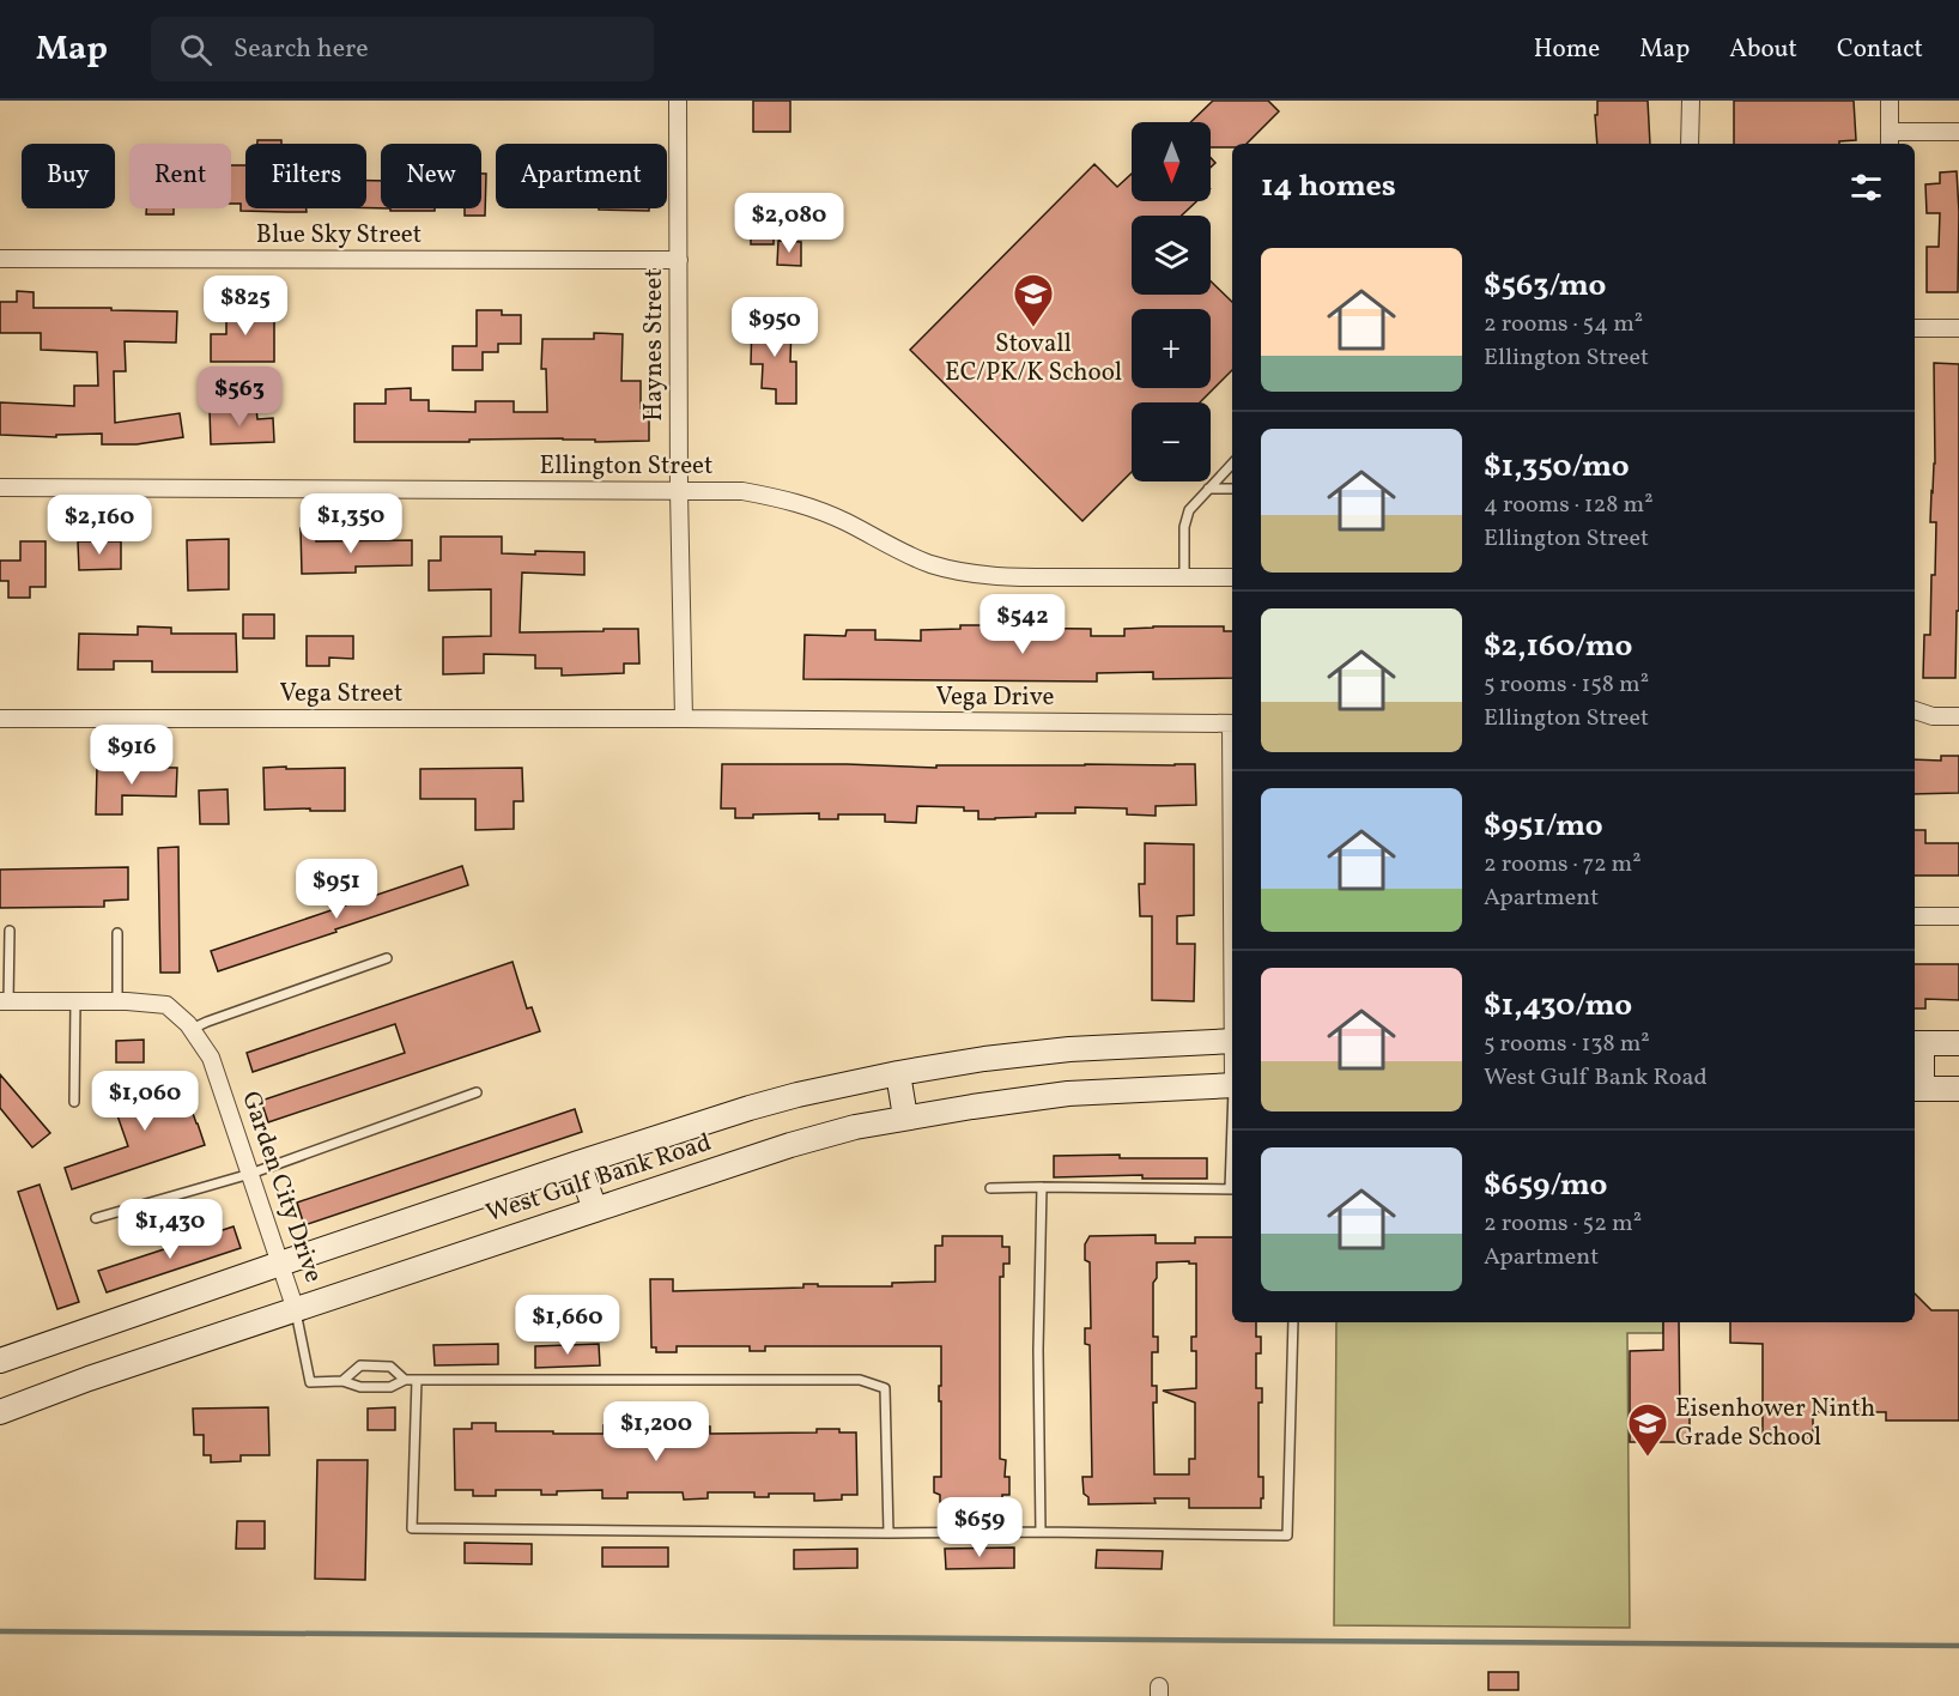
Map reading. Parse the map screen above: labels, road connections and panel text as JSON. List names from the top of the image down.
{
  "streets": {
    "main road": ["West Gulf Bank Road"],
    "street": [
      "Blue Sky Street",
      "Haynes Street",
      "Ellington Street",
      "Vega Street",
      "Vega Drive",
      "Garden City Drive"
    ]
  },
  "crossings": [
    ["Blue Sky Street", "Haynes Street"],
    ["Haynes Street", "Ellington Street"],
    ["Haynes Street", "Vega Street"],
    ["Vega Street", "Vega Drive"],
    ["West Gulf Bank Road", "Garden City Drive"]
  ],
  "places": {
    "school or university": ["Stovall EC/PK/K School", "Eisenhower Ninth Grade School"]
  },
  "north": "bottom",
  "page": {
    "header": "Map",
    "search": "Search here",
    "nav": [
      "Home",
      "Map",
      "About",
      "Contact"
    ],
    "map_buttons": ["+", "−"],
    "chip": [
      "Buy",
      "Rent",
      "Filters",
      "New",
      "Apartment"
    ],
    "heading": "14 homes",
    "price": [
      "$2,080",
      "$825",
      "$950",
      "$563",
      "$1,350",
      "$2,160",
      "$542",
      "$916",
      "$951",
      "$1,060",
      "$1,430",
      "$1,660",
      "$1,200",
      "$659"
    ],
    "list": [
      {
        "name": "$563/mo",
        "note": "2 rooms · 54 m² · Ellington Street"
      },
      {
        "name": "$1,350/mo",
        "note": "4 rooms · 128 m² · Ellington Street"
      },
      {
        "name": "$2,160/mo",
        "note": "5 rooms · 158 m² · Ellington Street"
      },
      {
        "name": "$951/mo",
        "note": "2 rooms · 72 m² · Apartment"
      },
      {
        "name": "$1,430/mo",
        "note": "5 rooms · 138 m² · West Gulf Bank Road"
      },
      {
        "name": "$659/mo",
        "note": "2 rooms · 52 m² · Apartment"
      }
    ]
  }
}
